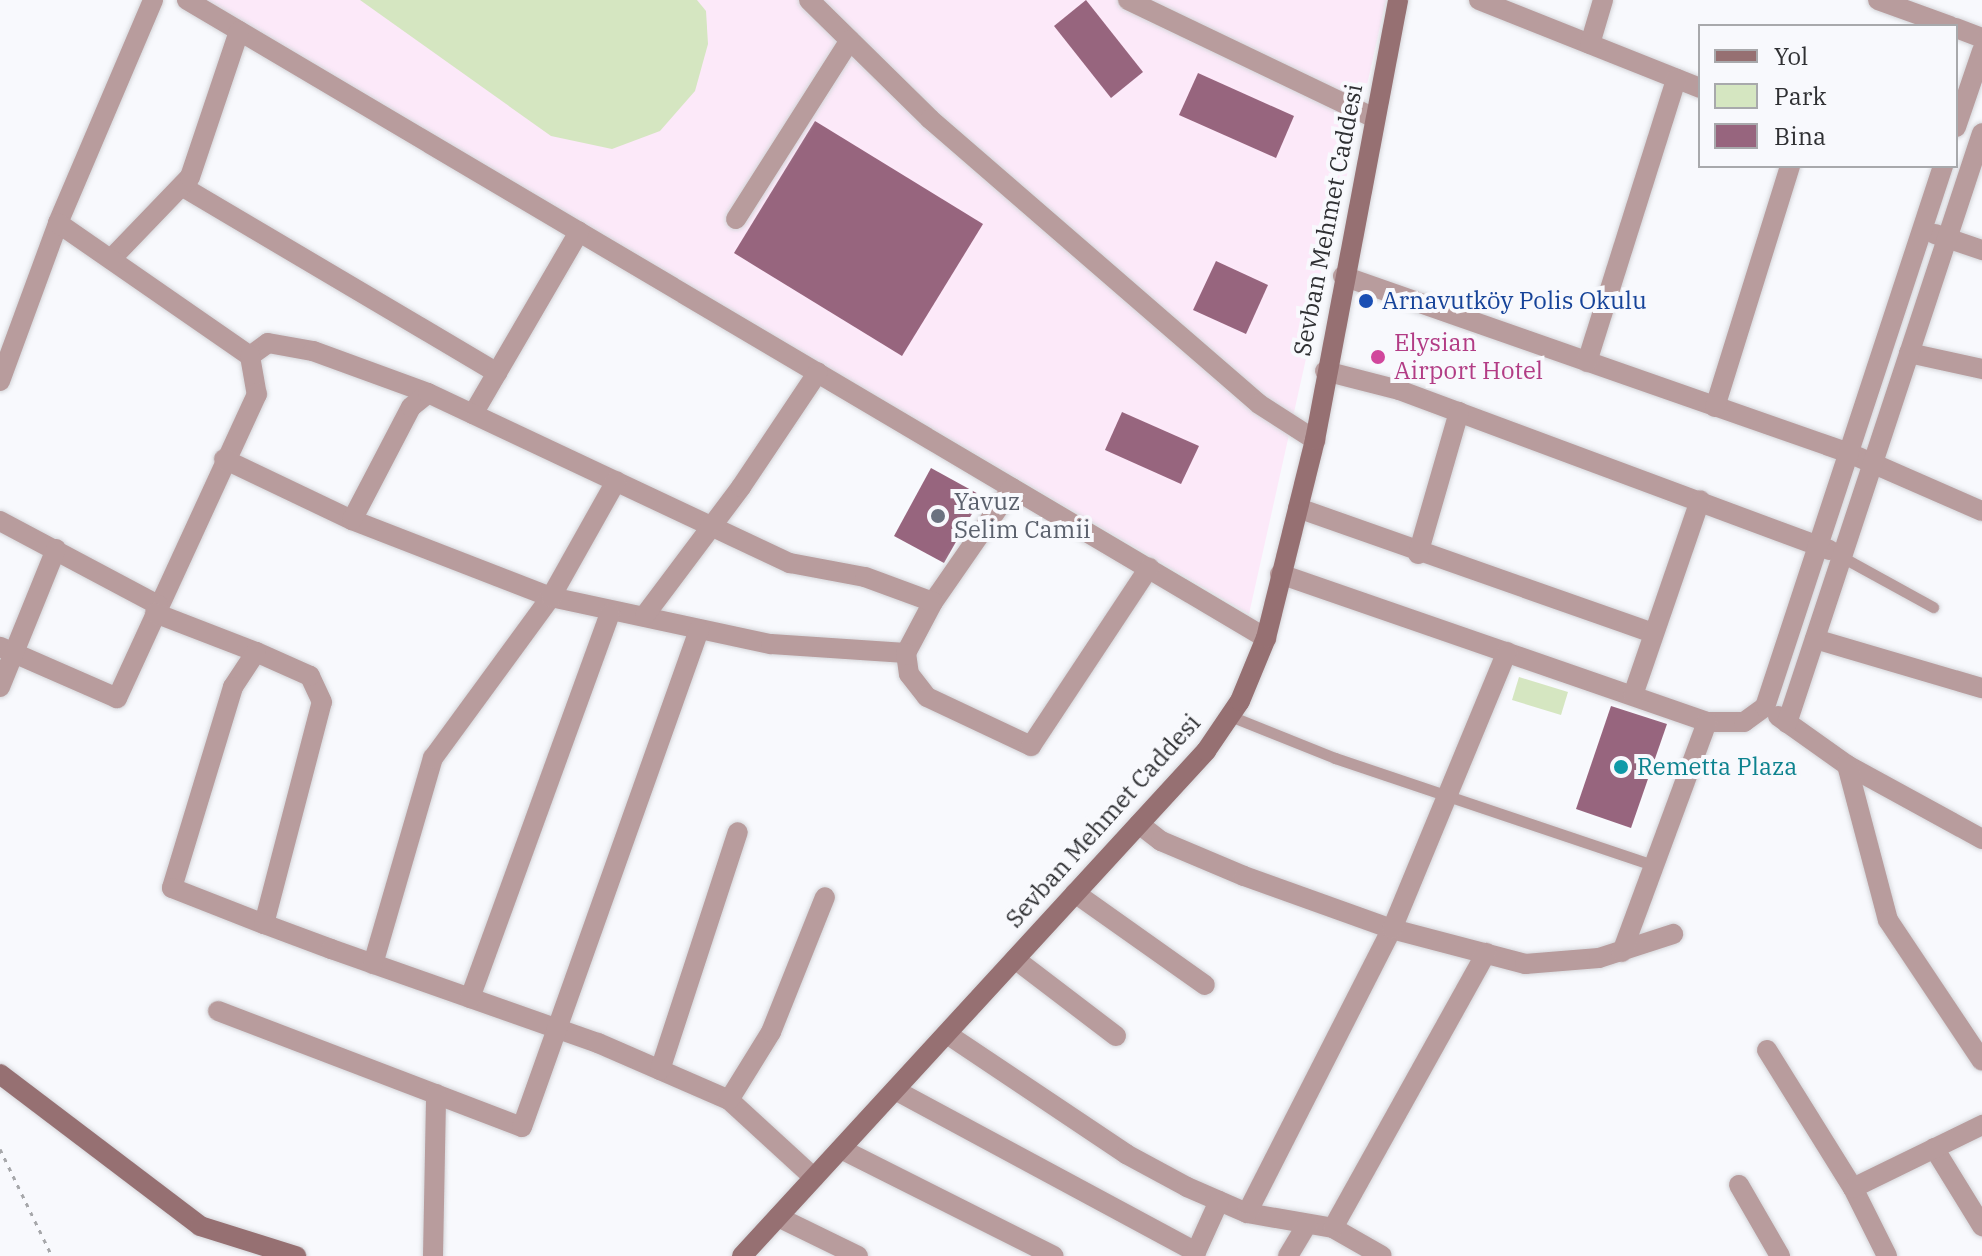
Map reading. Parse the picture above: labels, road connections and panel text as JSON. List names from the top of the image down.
{
  "streets": {
    "main road": ["Sevban Mehmet Caddesi"]
  },
  "places": [
    "Arnavutköy Polis Okulu",
    "Elysian Airport Hotel",
    "Yavuz Selim Camii",
    "Remetta Plaza"
  ],
  "legend": ["Yol", "Park", "Bina"]
}
